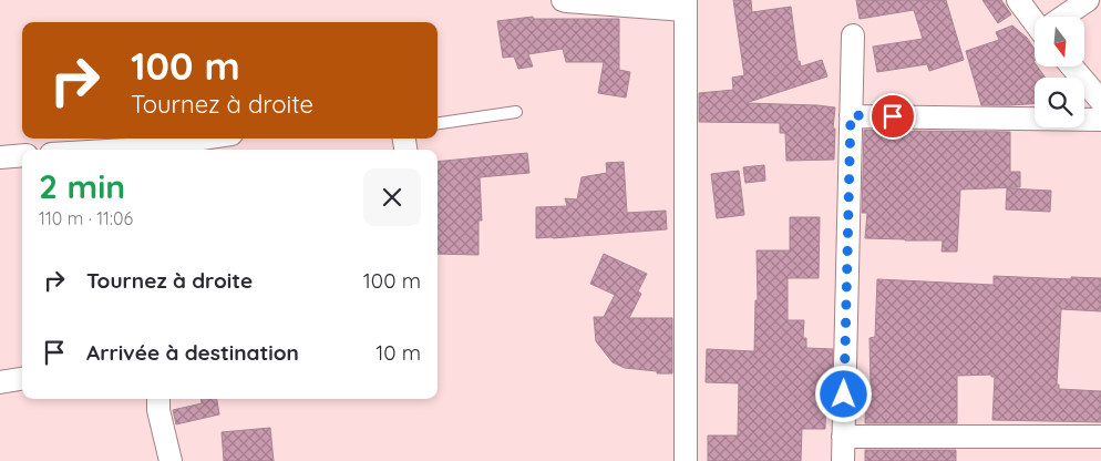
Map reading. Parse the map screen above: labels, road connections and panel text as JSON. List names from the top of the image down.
{
  "north": "bottom",
  "page": {
    "turn": ["100 m", "Tournez à droite"],
    "heading": ["2 min", "110 m · 11:06"],
    "list": [
      {
        "name": "Tournez à droite",
        "value": "100 m"
      },
      {
        "name": "Arrivée à destination",
        "value": "10 m"
      }
    ]
  }
}
